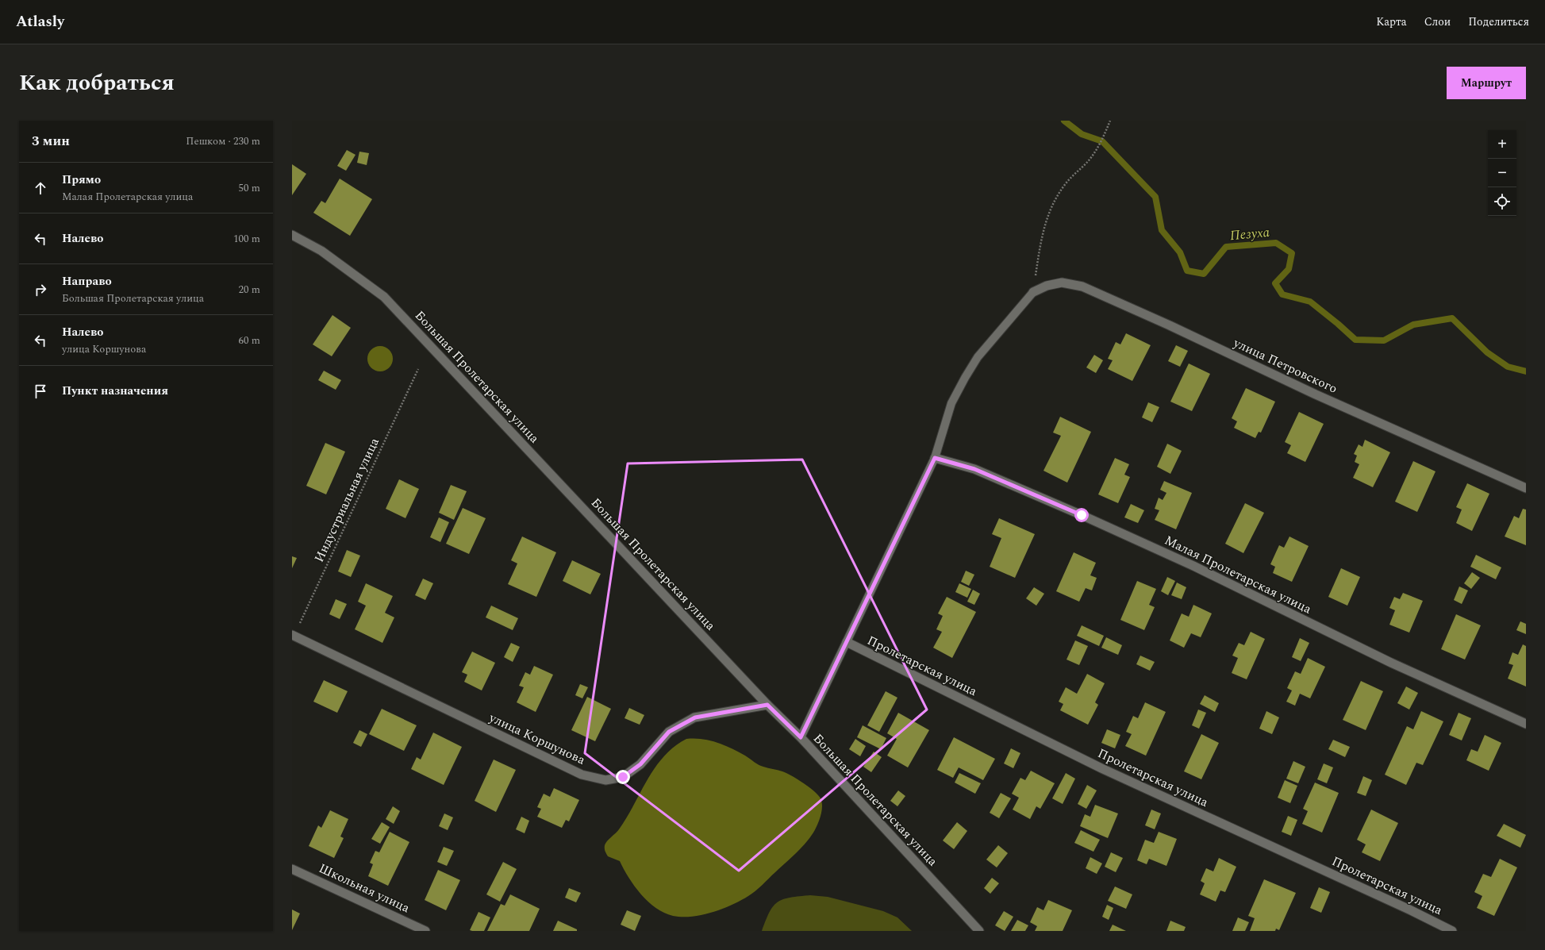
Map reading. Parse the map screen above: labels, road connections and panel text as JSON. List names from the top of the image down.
{
  "streets": {
    "street": [
      "улица Петровского",
      "Большая Пролетарская улица",
      "Малая Пролетарская улица",
      "Пролетарская улица",
      "улица Коршунова",
      "Школьная улица"
    ],
    "path": ["Индустриальная улица"]
  },
  "crossings": [
    ["Большая Пролетарская улица", "улица Коршунова"],
    ["Индустриальная улица", "улица Коршунова"]
  ],
  "water": ["Пезуха"],
  "page": {
    "header": "Atlasly",
    "nav": ["Карта", "Слои", "Поделиться"],
    "title": "Как добраться",
    "buttons": "Маршрут",
    "heading": ["3 мин", "Пешком · 230 m"],
    "map_buttons": ["+", "−"],
    "list": [
      ["Прямо", "Малая Пролетарская улица", "50 m"],
      ["Налево", "100 m"],
      ["Направо", "Большая Пролетарская улица", "20 m"],
      ["Налево", "улица Коршунова", "60 m"],
      "Пункт назначения"
    ]
  }
}
